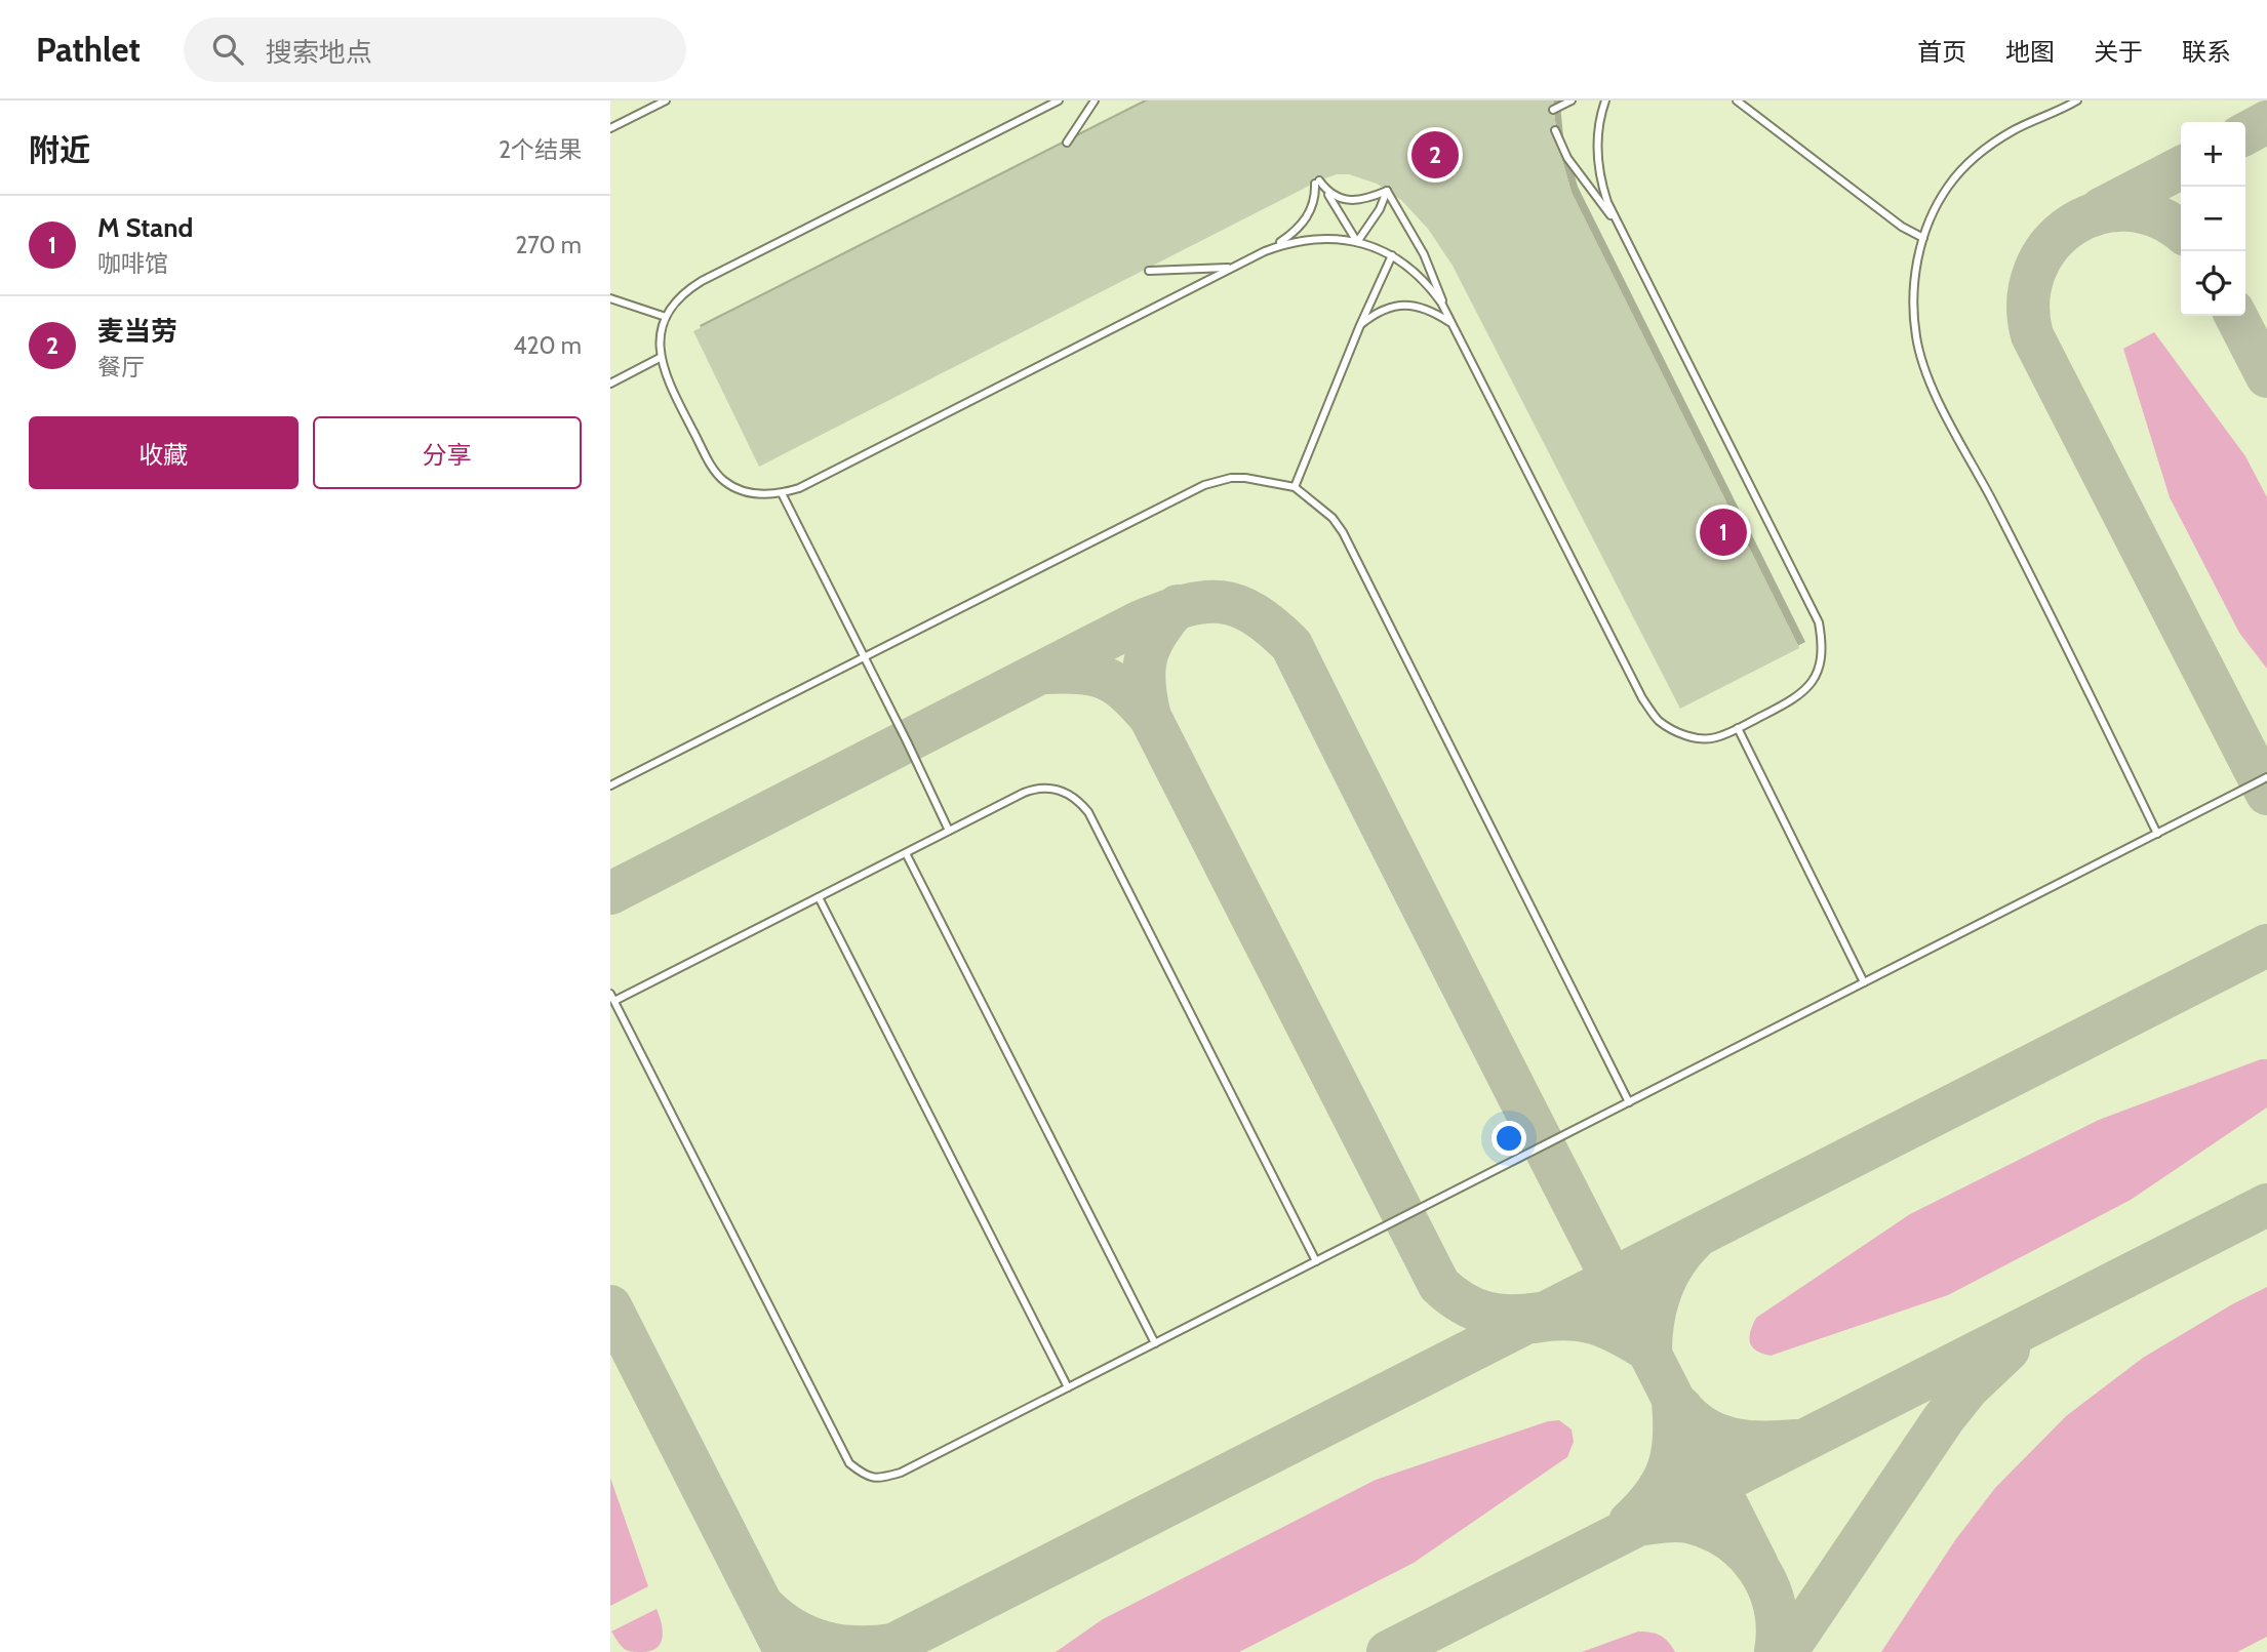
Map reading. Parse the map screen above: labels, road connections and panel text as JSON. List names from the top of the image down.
{
  "page": {
    "header": "Pathlet",
    "search": "搜索地点",
    "nav": [
      "首页",
      "地图",
      "关于",
      "联系"
    ],
    "heading": ["附近", "2个结果"],
    "map_buttons": ["+", "−"],
    "pins": ["2", "1"],
    "list": [
      {
        "mark": "1",
        "name": "M Stand",
        "note": "咖啡馆",
        "value": "270 m"
      },
      {
        "mark": "2",
        "name": "麦当劳",
        "note": "餐厅",
        "value": "420 m"
      }
    ],
    "buttons": ["收藏", "分享"]
  }
}
